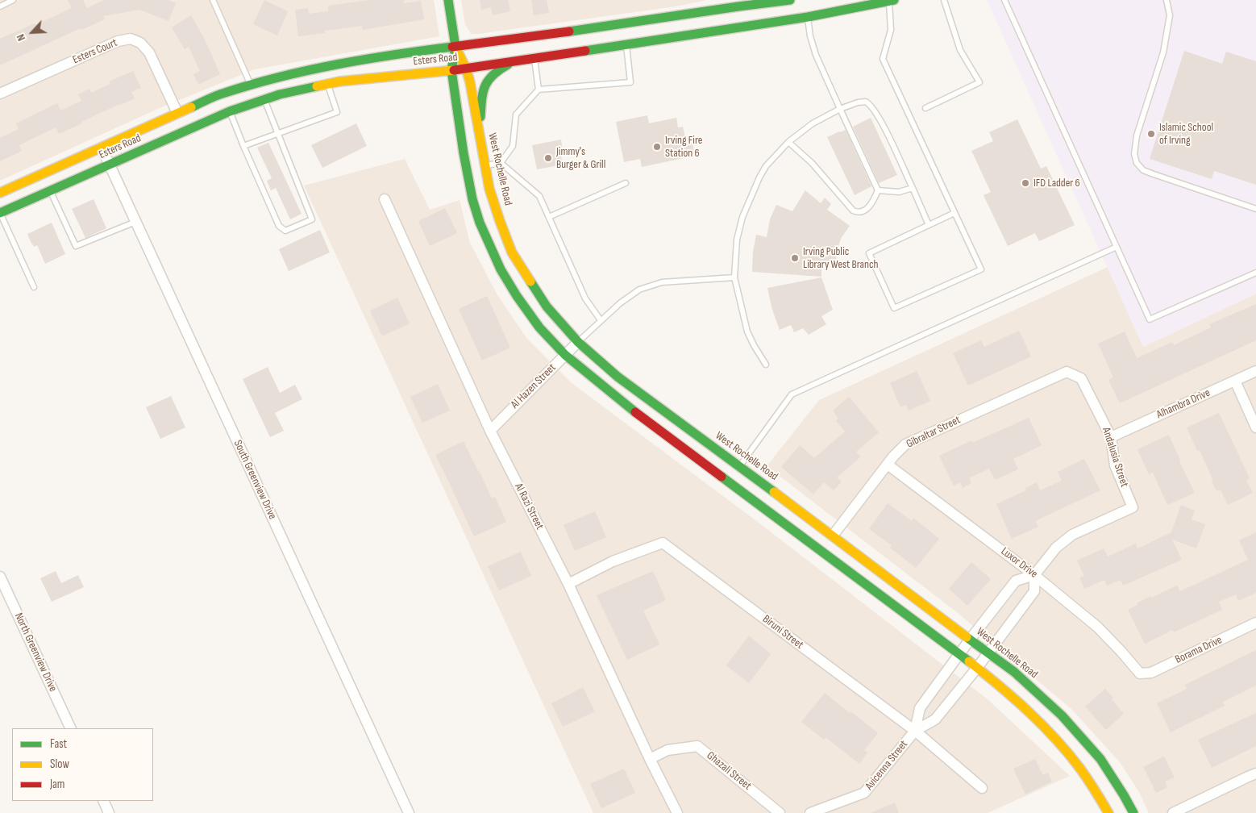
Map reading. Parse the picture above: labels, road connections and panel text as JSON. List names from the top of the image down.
{
  "streets": {
    "street": [
      "Esters Court",
      "Esters Road",
      "West Rochelle Road",
      "Al Hazen Street",
      "Alhambra Drive",
      "Gibraltar Street",
      "Andalusia Street",
      "South Greenview Drive",
      "Al Razi Street",
      "Luxor Drive",
      "Biruni Street",
      "Borama Drive",
      "North Greenview Drive",
      "Avicenna Street",
      "Ghazali Street"
    ]
  },
  "crossings": [
    ["Esters Court", "Esters Road"],
    ["Esters Road", "West Rochelle Road"],
    ["Esters Road", "South Greenview Drive"],
    ["West Rochelle Road", "Al Hazen Street"],
    ["West Rochelle Road", "Gibraltar Street"],
    ["West Rochelle Road", "Avicenna Street"],
    ["Al Hazen Street", "Al Razi Street"],
    ["Alhambra Drive", "Andalusia Street"],
    ["Gibraltar Street", "Andalusia Street"],
    ["Gibraltar Street", "Luxor Drive"],
    ["Andalusia Street", "Luxor Drive"],
    ["Al Razi Street", "Biruni Street"],
    ["Al Razi Street", "Ghazali Street"],
    ["Luxor Drive", "Borama Drive"],
    ["Biruni Street", "Avicenna Street"]
  ],
  "places": [
    "Islamic School of Irving",
    "Irving Fire Station 6",
    "Jimmy's Burger & Grill",
    "IFD Ladder 6",
    "Irving Public Library West Branch"
  ],
  "legend": ["Fast", "Slow", "Jam"],
  "north": "bottom left"
}
